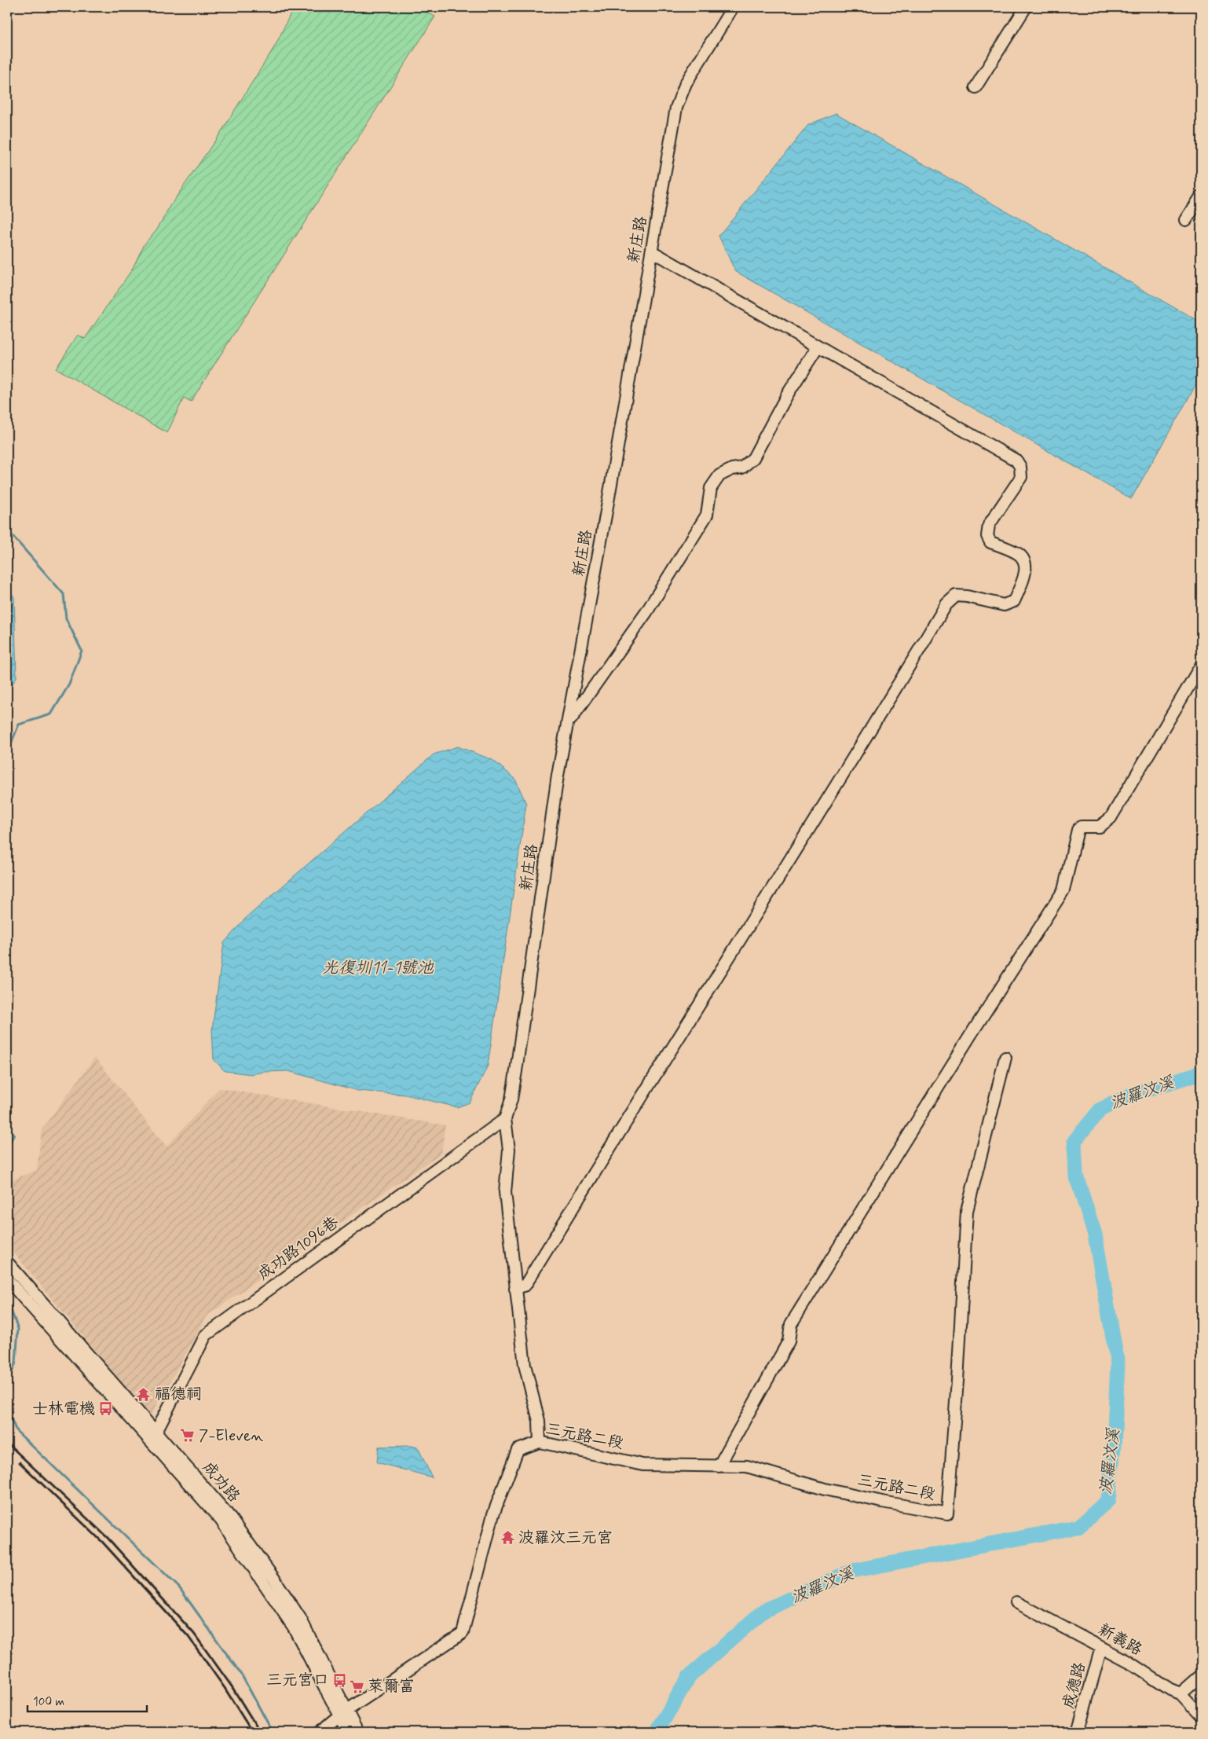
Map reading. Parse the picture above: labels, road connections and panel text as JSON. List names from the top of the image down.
{
  "streets": {
    "street": [
      "新庄路",
      "成功路1096巷",
      "三元路二段",
      "成功路",
      "新義路",
      "成德路"
    ]
  },
  "crossings": [
    ["新庄路", "成功路1096巷"],
    ["成功路1096巷", "成功路"],
    ["三元路二段", "成功路"],
    ["新義路", "成德路"]
  ],
  "water": ["光復圳11-1號池", "波羅汶溪"],
  "places": {
    "temple": ["福德祠", "波羅汶三元宮"],
    "bus stop": ["士林電機", "三元宮口"],
    "supermarket": ["7-Eleven", "萊爾富"]
  },
  "scale_bar": "100 m"
}
